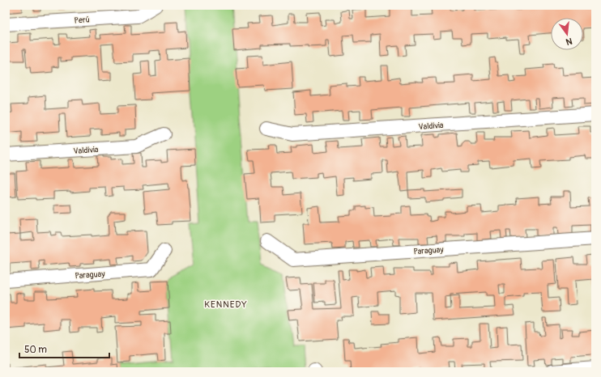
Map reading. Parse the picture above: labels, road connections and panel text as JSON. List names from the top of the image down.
{
  "streets": {
    "street": ["Perú", "Valdivia", "Paraguay"]
  },
  "districts": ["KENNEDY"],
  "scale_bar": "50 m",
  "north": "bottom"
}
